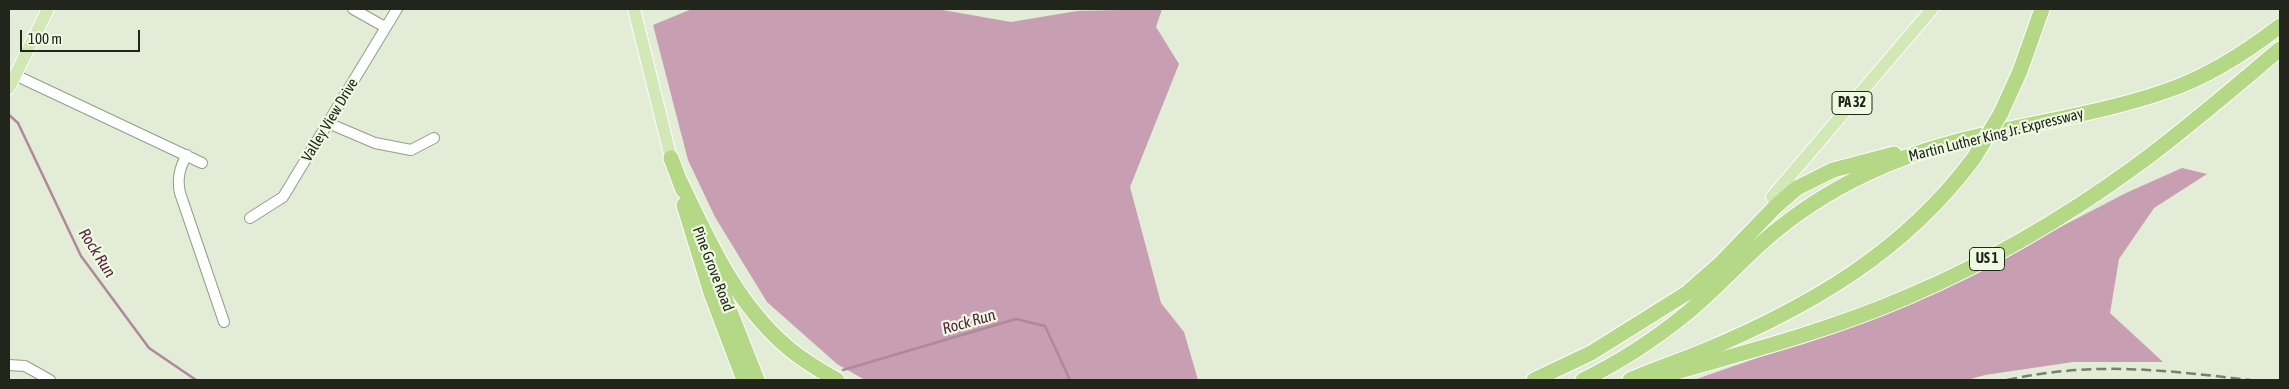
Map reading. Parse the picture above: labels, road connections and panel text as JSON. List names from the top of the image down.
{
  "streets": {
    "highway": ["Martin Luther King Jr. Expressway", "US 1", "Pine Grove Road"],
    "main road": ["PA 32"],
    "street": ["Valley View Drive"]
  },
  "water": ["Rock Run"],
  "scale_bar": "100 m"
}
